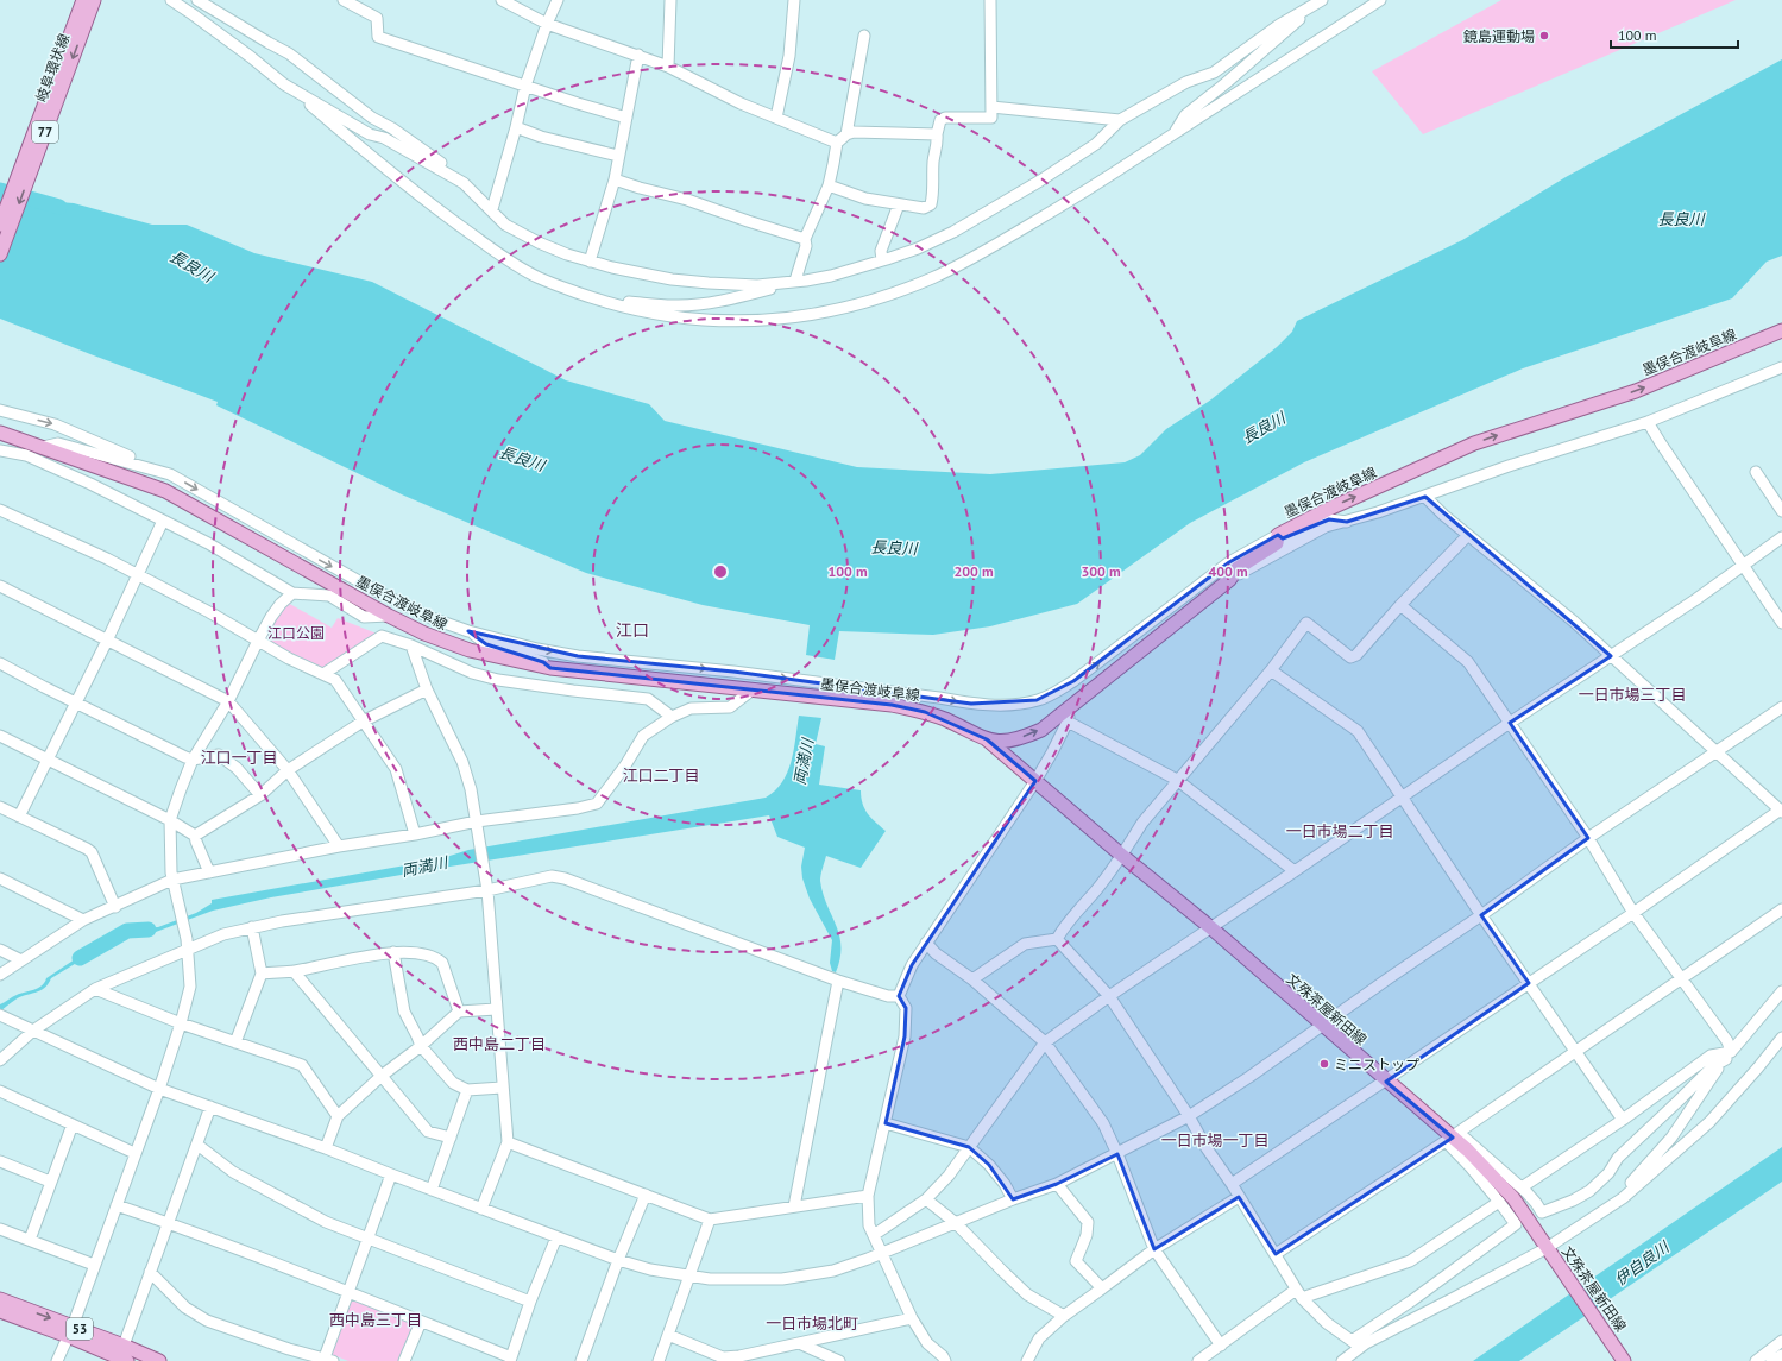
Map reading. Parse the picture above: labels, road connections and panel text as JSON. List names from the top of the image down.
{
  "streets": {
    "main road": [
      "岐阜環状線",
      "77",
      "墨俣合渡岐阜線",
      "文殊茶屋新田線",
      "53"
    ]
  },
  "crossings": [
    ["墨俣合渡岐阜線", "文殊茶屋新田線"]
  ],
  "districts": [
    "江口",
    "一日市場三丁目",
    "江口一丁目",
    "江口二丁目",
    "一日市場二丁目",
    "西中島二丁目",
    "一日市場一丁目",
    "西中島三丁目",
    "一日市場北町"
  ],
  "water": ["長良川", "両満川", "伊自良川"],
  "parks": ["江口公園"],
  "places": ["鏡島運動場", "ミニストップ"],
  "scale_bar": "100 m",
  "rings": [
    "100 m",
    "200 m",
    "300 m",
    "400 m"
  ]
}
